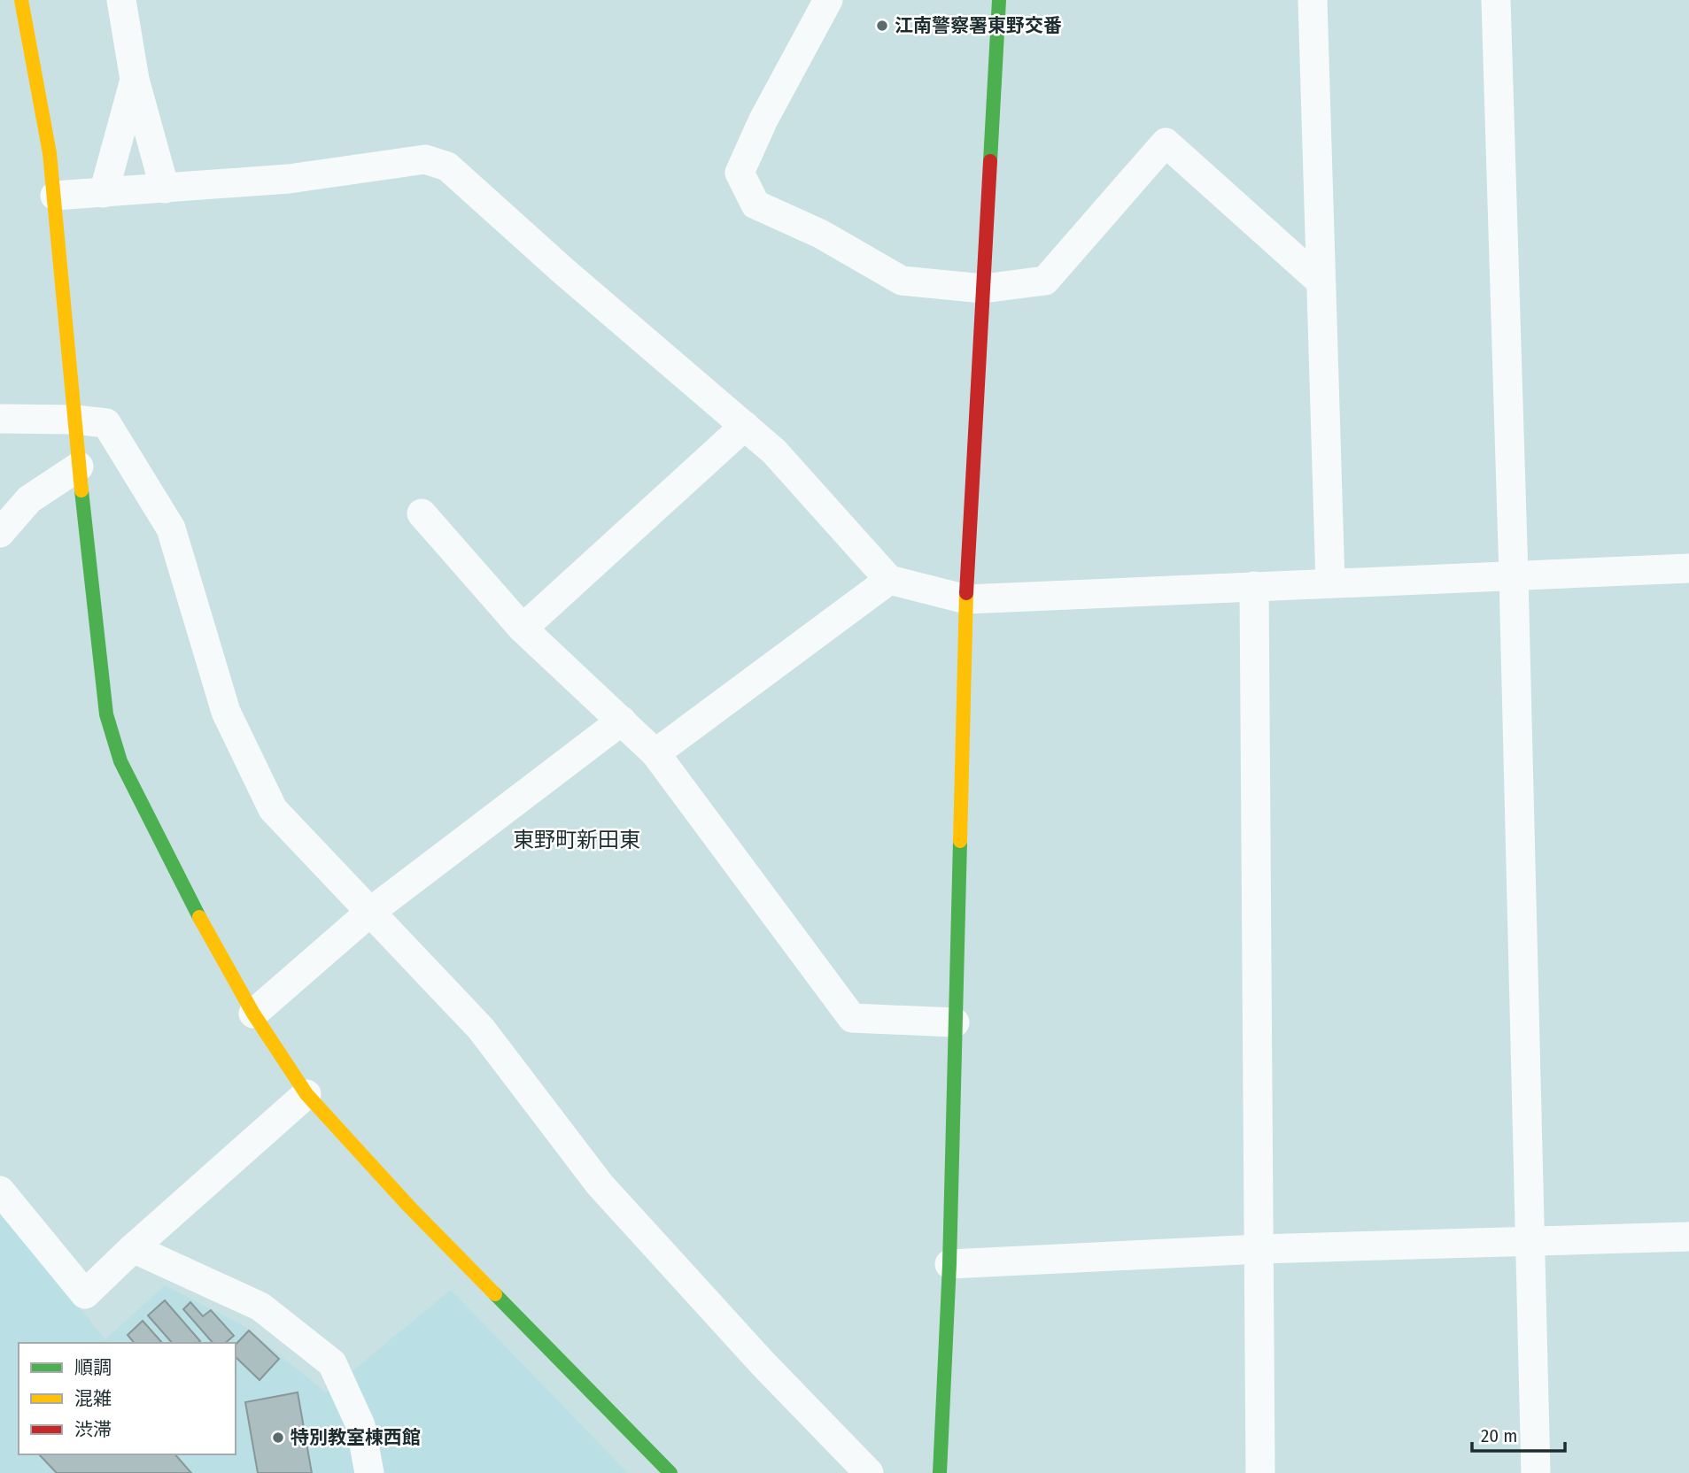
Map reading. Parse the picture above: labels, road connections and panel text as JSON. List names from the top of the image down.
{
  "districts": ["東野町新田東"],
  "places": ["江南警察署東野交番", "特別教室棟西館"],
  "legend": ["順調", "混雑", "渋滞"],
  "scale_bar": "20 m"
}
